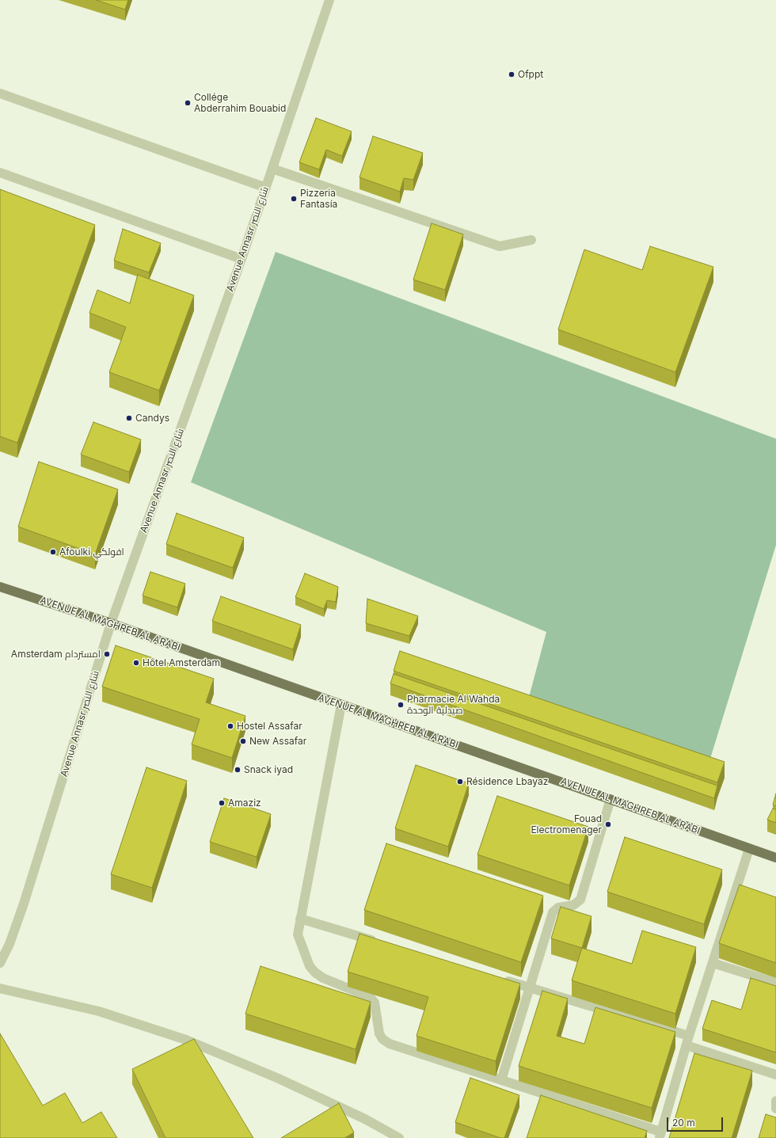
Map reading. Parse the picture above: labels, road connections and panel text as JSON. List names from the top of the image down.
{
  "streets": {
    "main road": ["AVENUE AL MAGHREB AL ARABI"],
    "street": ["Avenue Annasr شارع النصر"]
  },
  "crossings": [
    ["Avenue Annasr شارع النصر", "AVENUE AL MAGHREB AL ARABI"]
  ],
  "places": [
    "Ofppt",
    "Collége Abderrahim Bouabid",
    "Pizzeria Fantasía",
    "Candys",
    "Afoulki افولكي",
    "Amsterdam امستردام",
    "Hôtel Amsterdam",
    "Pharmacie Al Wahda صيدلية الوحدة",
    "Hostel Assafar",
    "New Assafar",
    "Snack iyad",
    "Résidence Lbayaz",
    "Amaziz",
    "Fouad Electromenager"
  ],
  "scale_bar": "20 m"
}
